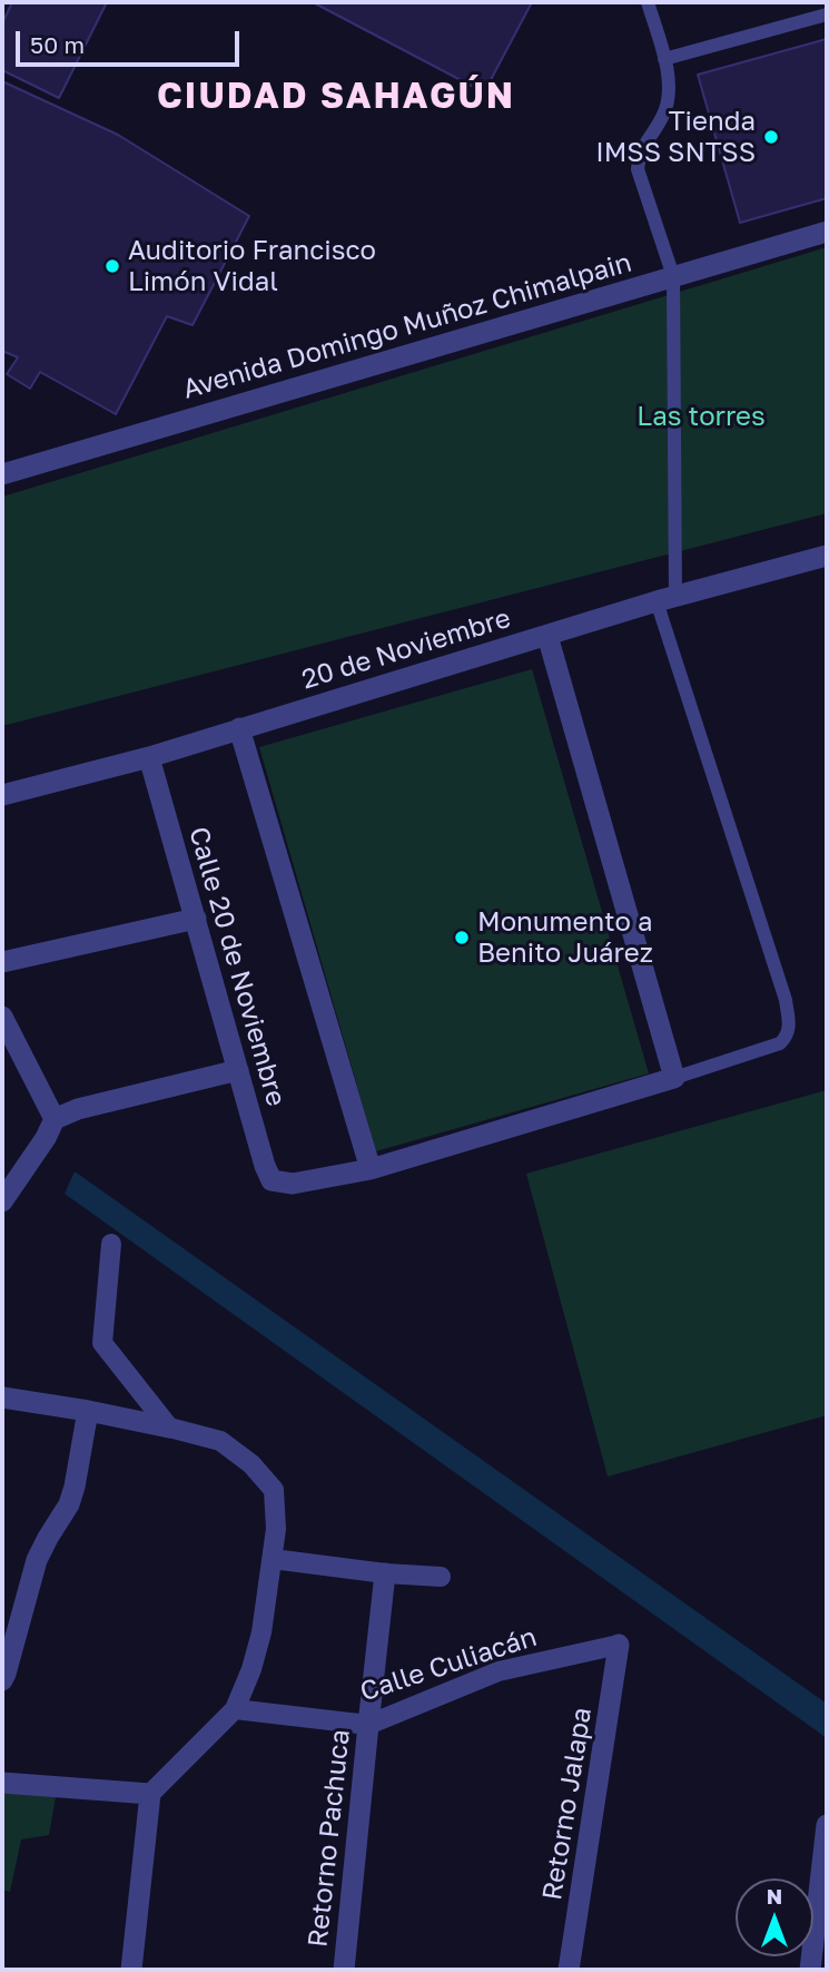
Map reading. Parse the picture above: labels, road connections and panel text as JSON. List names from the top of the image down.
{
  "streets": {
    "street": [
      "Avenida Domingo Muñoz Chimalpain",
      "20 de Noviembre",
      "Calle 20 de Noviembre",
      "Calle Culiacán",
      "Retorno Jalapa",
      "Retorno Pachuca"
    ]
  },
  "crossings": [
    ["20 de Noviembre", "Calle 20 de Noviembre"],
    ["Calle Culiacán", "Retorno Jalapa"],
    ["Calle Culiacán", "Retorno Pachuca"]
  ],
  "districts": ["CIUDAD SAHAGÚN"],
  "parks": ["Las torres"],
  "places": ["Tienda IMSS SNTSS", "Auditorio Francisco Limón Vidal", "Monumento a Benito Juárez"],
  "scale_bar": "50 m",
  "north": "top"
}
